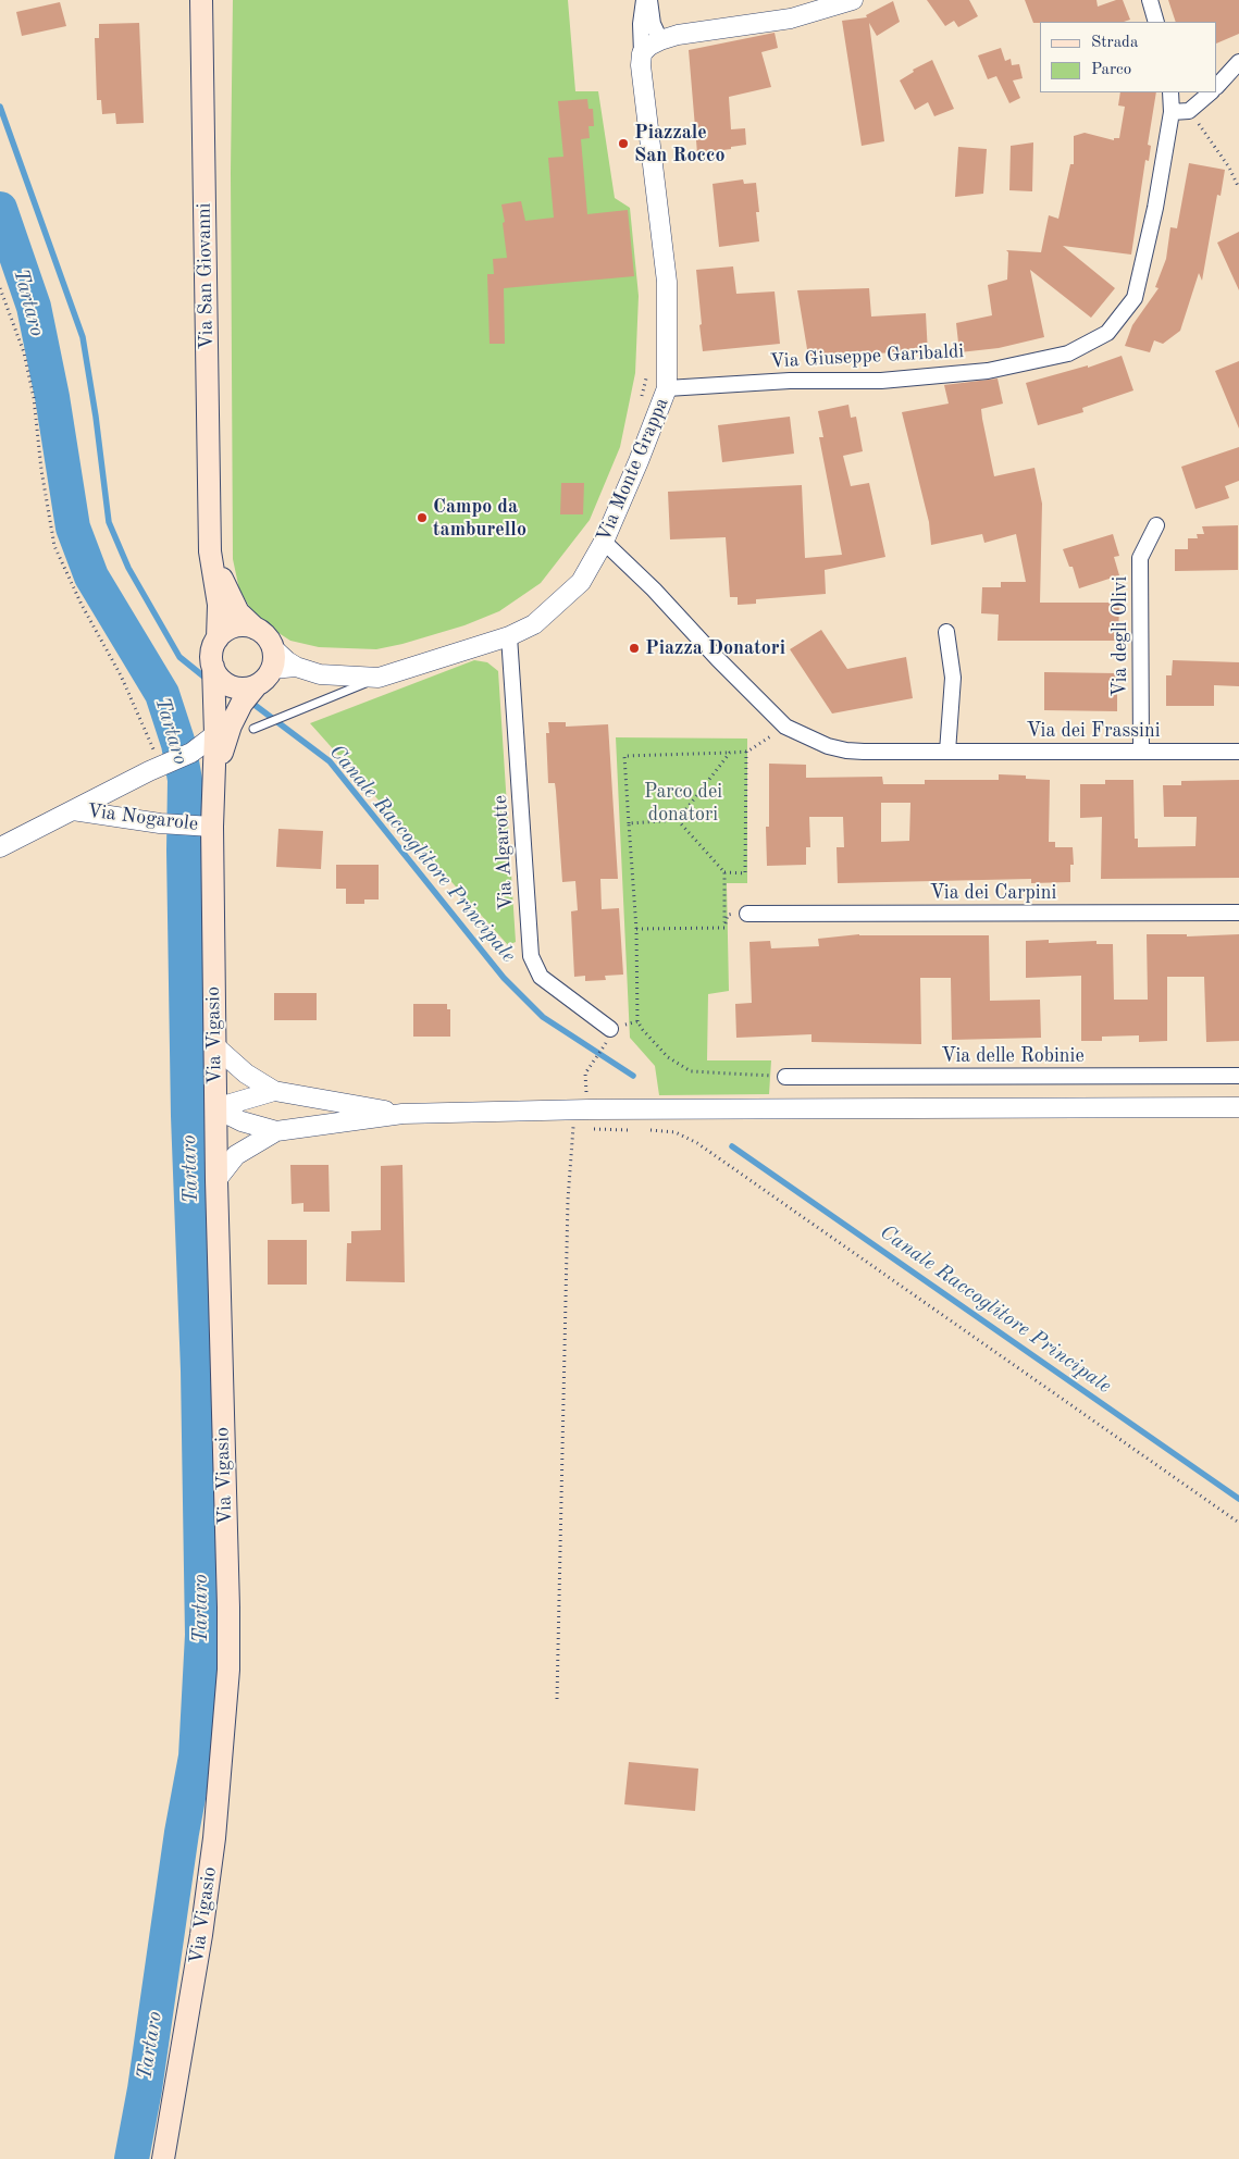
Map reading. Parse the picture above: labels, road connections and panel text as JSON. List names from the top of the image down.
{
  "streets": {
    "main road": ["Via San Giovanni", "Via Vigasio"],
    "street": [
      "Via Giuseppe Garibaldi",
      "Via Monte Grappa",
      "Via degli Olivi",
      "Via dei Frassini",
      "Via Nogarole",
      "Via Algarotte",
      "Via dei Carpini",
      "Via delle Robinie"
    ]
  },
  "crossings": [
    ["Via San Giovanni", "Via Monte Grappa"],
    ["Via San Giovanni", "Via Vigasio"],
    ["Via Giuseppe Garibaldi", "Via Monte Grappa"],
    ["Via Monte Grappa", "Via dei Frassini"],
    ["Via Monte Grappa", "Via Algarotte"],
    ["Via Monte Grappa", "Via Vigasio"],
    ["Via degli Olivi", "Via dei Frassini"],
    ["Via Nogarole", "Via Vigasio"]
  ],
  "water": ["Tartaro", "Canale Raccoglitore Principale"],
  "parks": ["Parco dei donatori"],
  "places": ["Piazzale San Rocco", "Campo da tamburello", "Piazza Donatori"],
  "legend": ["Strada", "Parco"]
}
